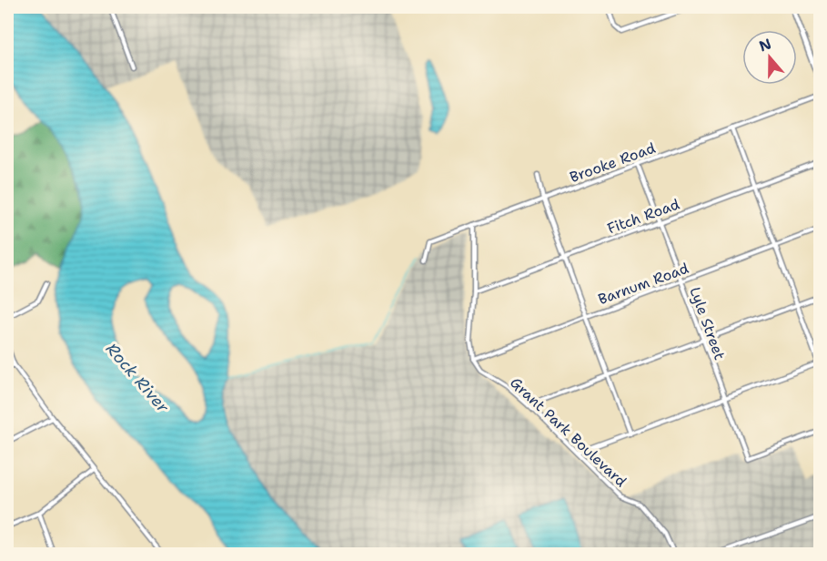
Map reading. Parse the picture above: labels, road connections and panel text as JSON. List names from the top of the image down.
{
  "streets": {
    "street": [
      "Brooke Road",
      "Fitch Road",
      "Barnum Road",
      "Lyle Street",
      "Grant Park Boulevard"
    ]
  },
  "crossings": [
    ["Brooke Road", "Lyle Street"],
    ["Fitch Road", "Lyle Street"],
    ["Barnum Road", "Lyle Street"],
    ["Barnum Road", "Grant Park Boulevard"]
  ],
  "water": ["Rock River"],
  "north": "top"
}
